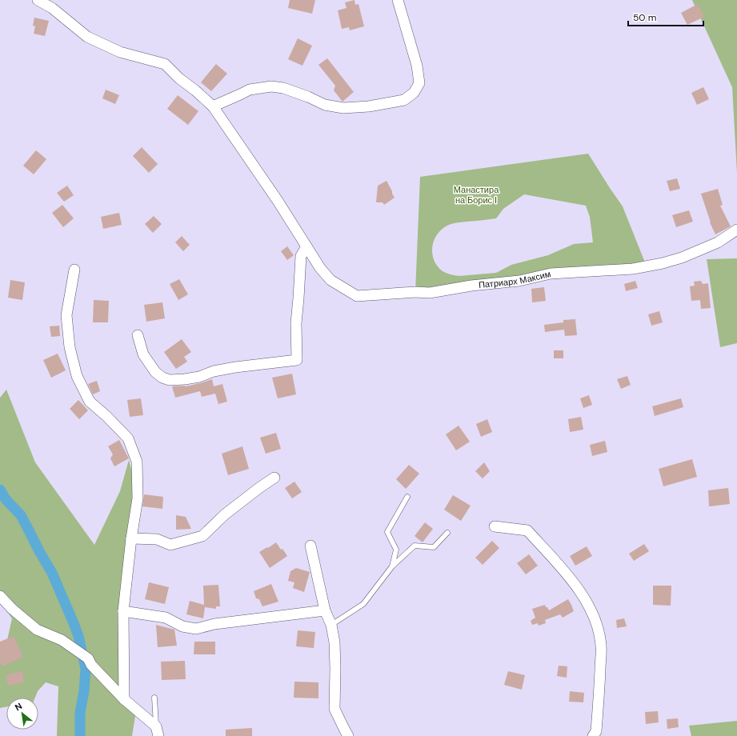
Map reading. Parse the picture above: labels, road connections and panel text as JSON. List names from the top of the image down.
{
  "streets": {
    "street": ["Патриарх Максим"]
  },
  "parks": ["Манастира на Борис І"],
  "scale_bar": "50 m",
  "north": "top left"
}
